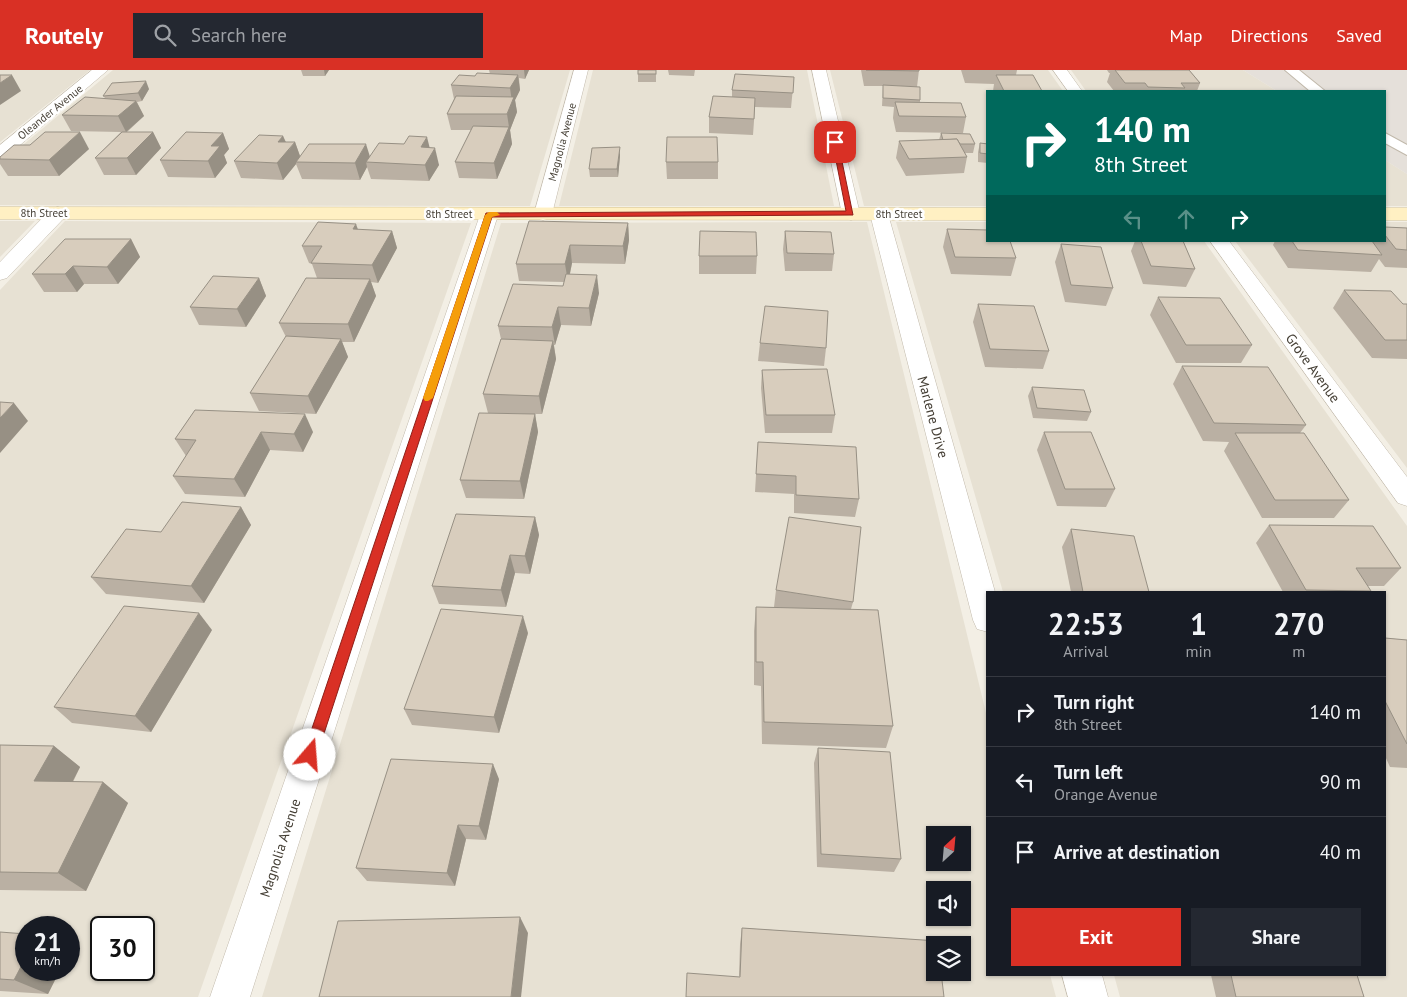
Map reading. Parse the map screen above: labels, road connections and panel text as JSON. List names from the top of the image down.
{
  "streets": {
    "street": [
      "Oleander Avenue",
      "Magnolia Avenue",
      "8th Street",
      "Grove Avenue",
      "Marlene Drive"
    ]
  },
  "crossings": [
    ["Magnolia Avenue", "8th Street"],
    ["8th Street", "Marlene Drive"]
  ],
  "north": "top right",
  "page": {
    "header": "Routely",
    "search": "Search here",
    "nav": ["Map", "Directions", "Saved"],
    "turn": ["140 m", "8th Street"],
    "eta": [
      "22:53",
      "Arrival",
      "1",
      "min",
      "270",
      "m"
    ],
    "list": [
      {
        "name": "Turn right",
        "note": "8th Street",
        "value": "140 m"
      },
      {
        "name": "Turn left",
        "note": "Orange Avenue",
        "value": "90 m"
      },
      {
        "name": "Arrive at destination",
        "value": "40 m"
      }
    ],
    "buttons": ["Exit", "Share"],
    "speed": "21 km/h",
    "limit": "30"
  }
}
